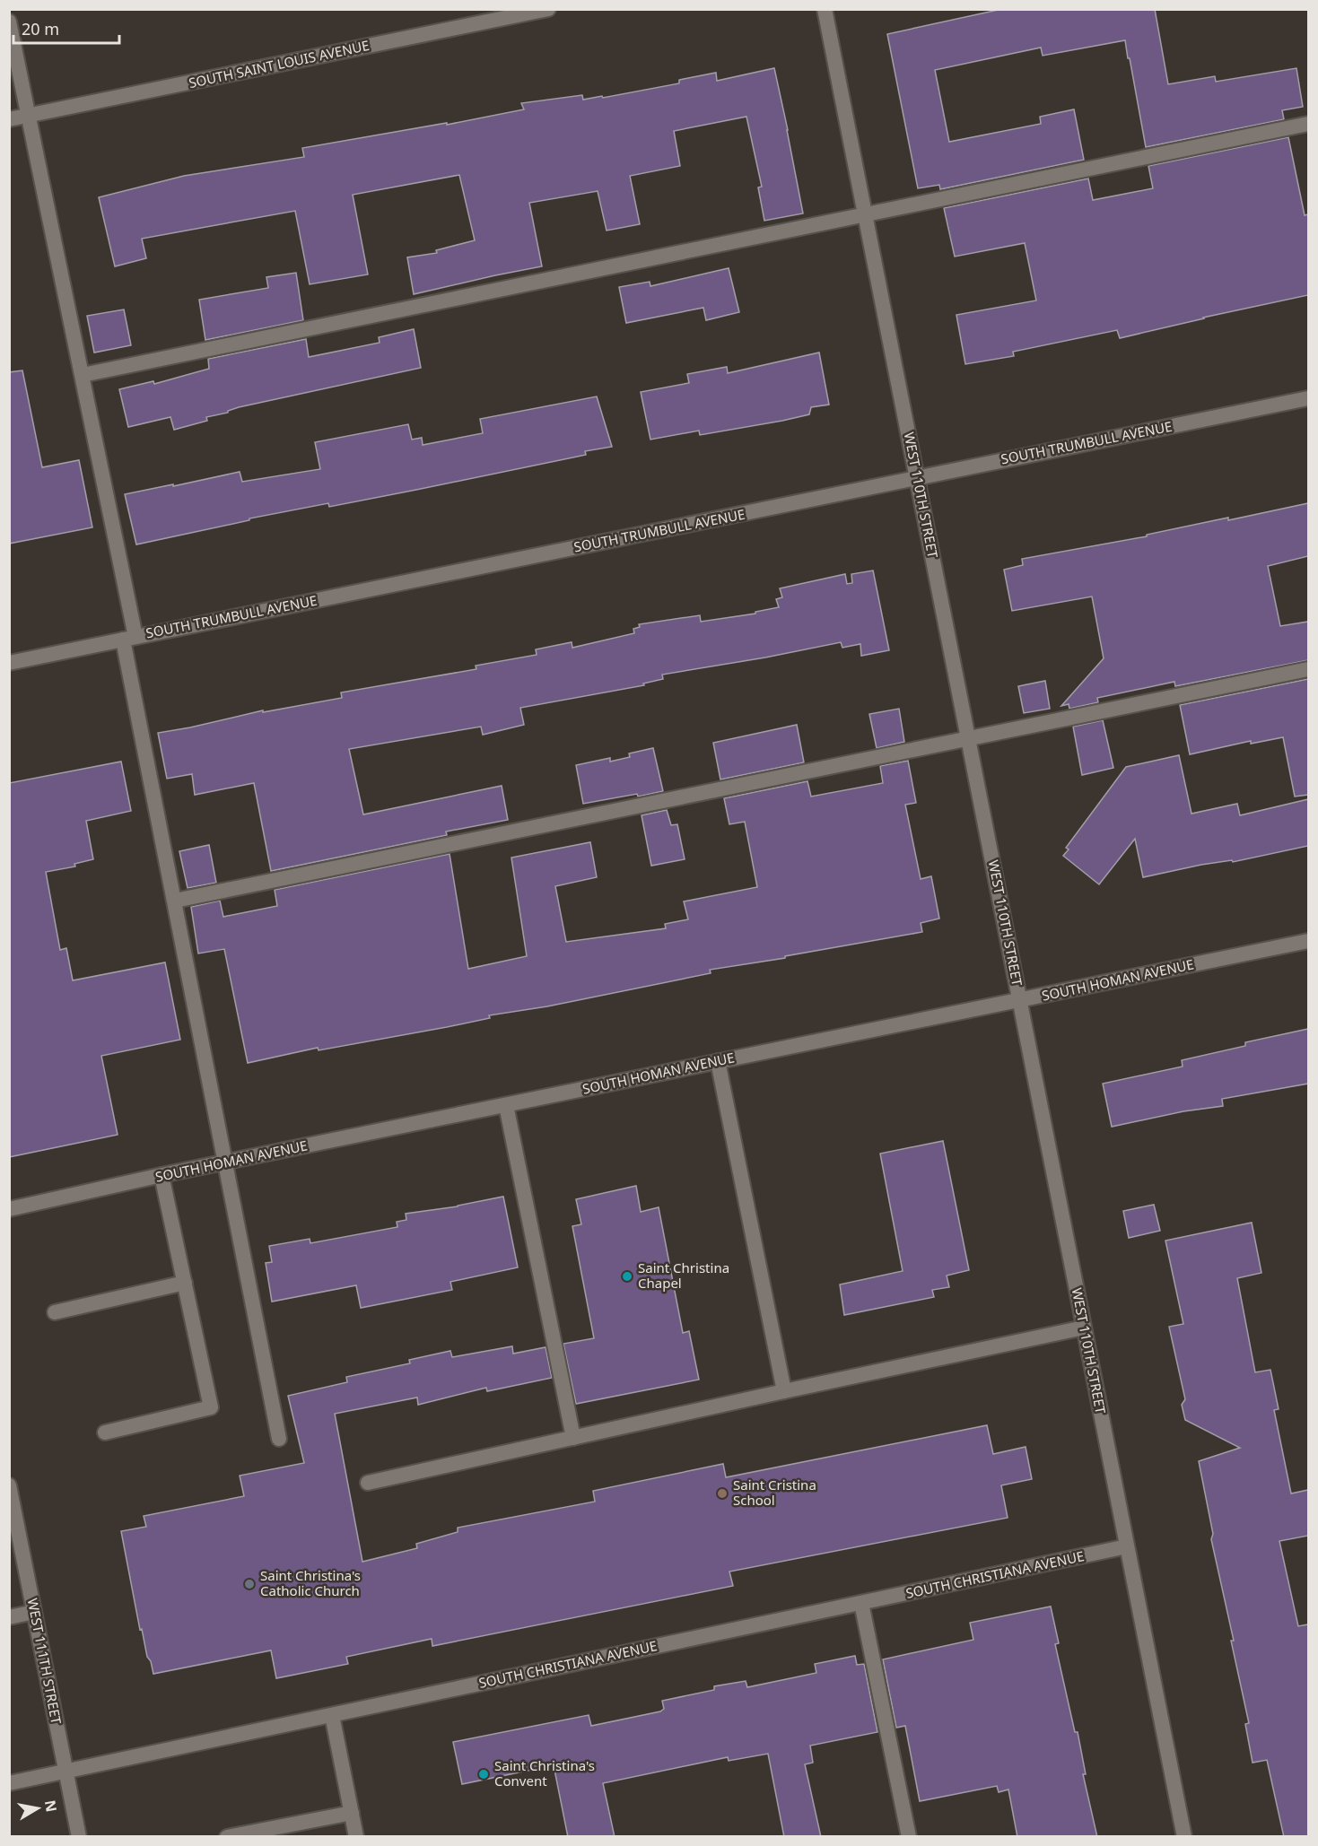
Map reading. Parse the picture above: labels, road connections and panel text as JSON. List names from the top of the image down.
{
  "streets": {
    "street": [
      "SOUTH SAINT LOUIS AVENUE",
      "SOUTH TRUMBULL AVENUE",
      "WEST 110TH STREET",
      "SOUTH HOMAN AVENUE",
      "SOUTH CHRISTIANA AVENUE",
      "WEST 111TH STREET"
    ]
  },
  "crossings": [
    ["SOUTH TRUMBULL AVENUE", "WEST 110TH STREET"],
    ["WEST 110TH STREET", "SOUTH HOMAN AVENUE"],
    ["WEST 110TH STREET", "SOUTH CHRISTIANA AVENUE"],
    ["SOUTH CHRISTIANA AVENUE", "WEST 111TH STREET"]
  ],
  "places": [
    "Saint Christina Chapel",
    "Saint Cristina School",
    "Saint Christina's Catholic Church",
    "Saint Christina's Convent"
  ],
  "scale_bar": "20 m",
  "north": "right"
}
